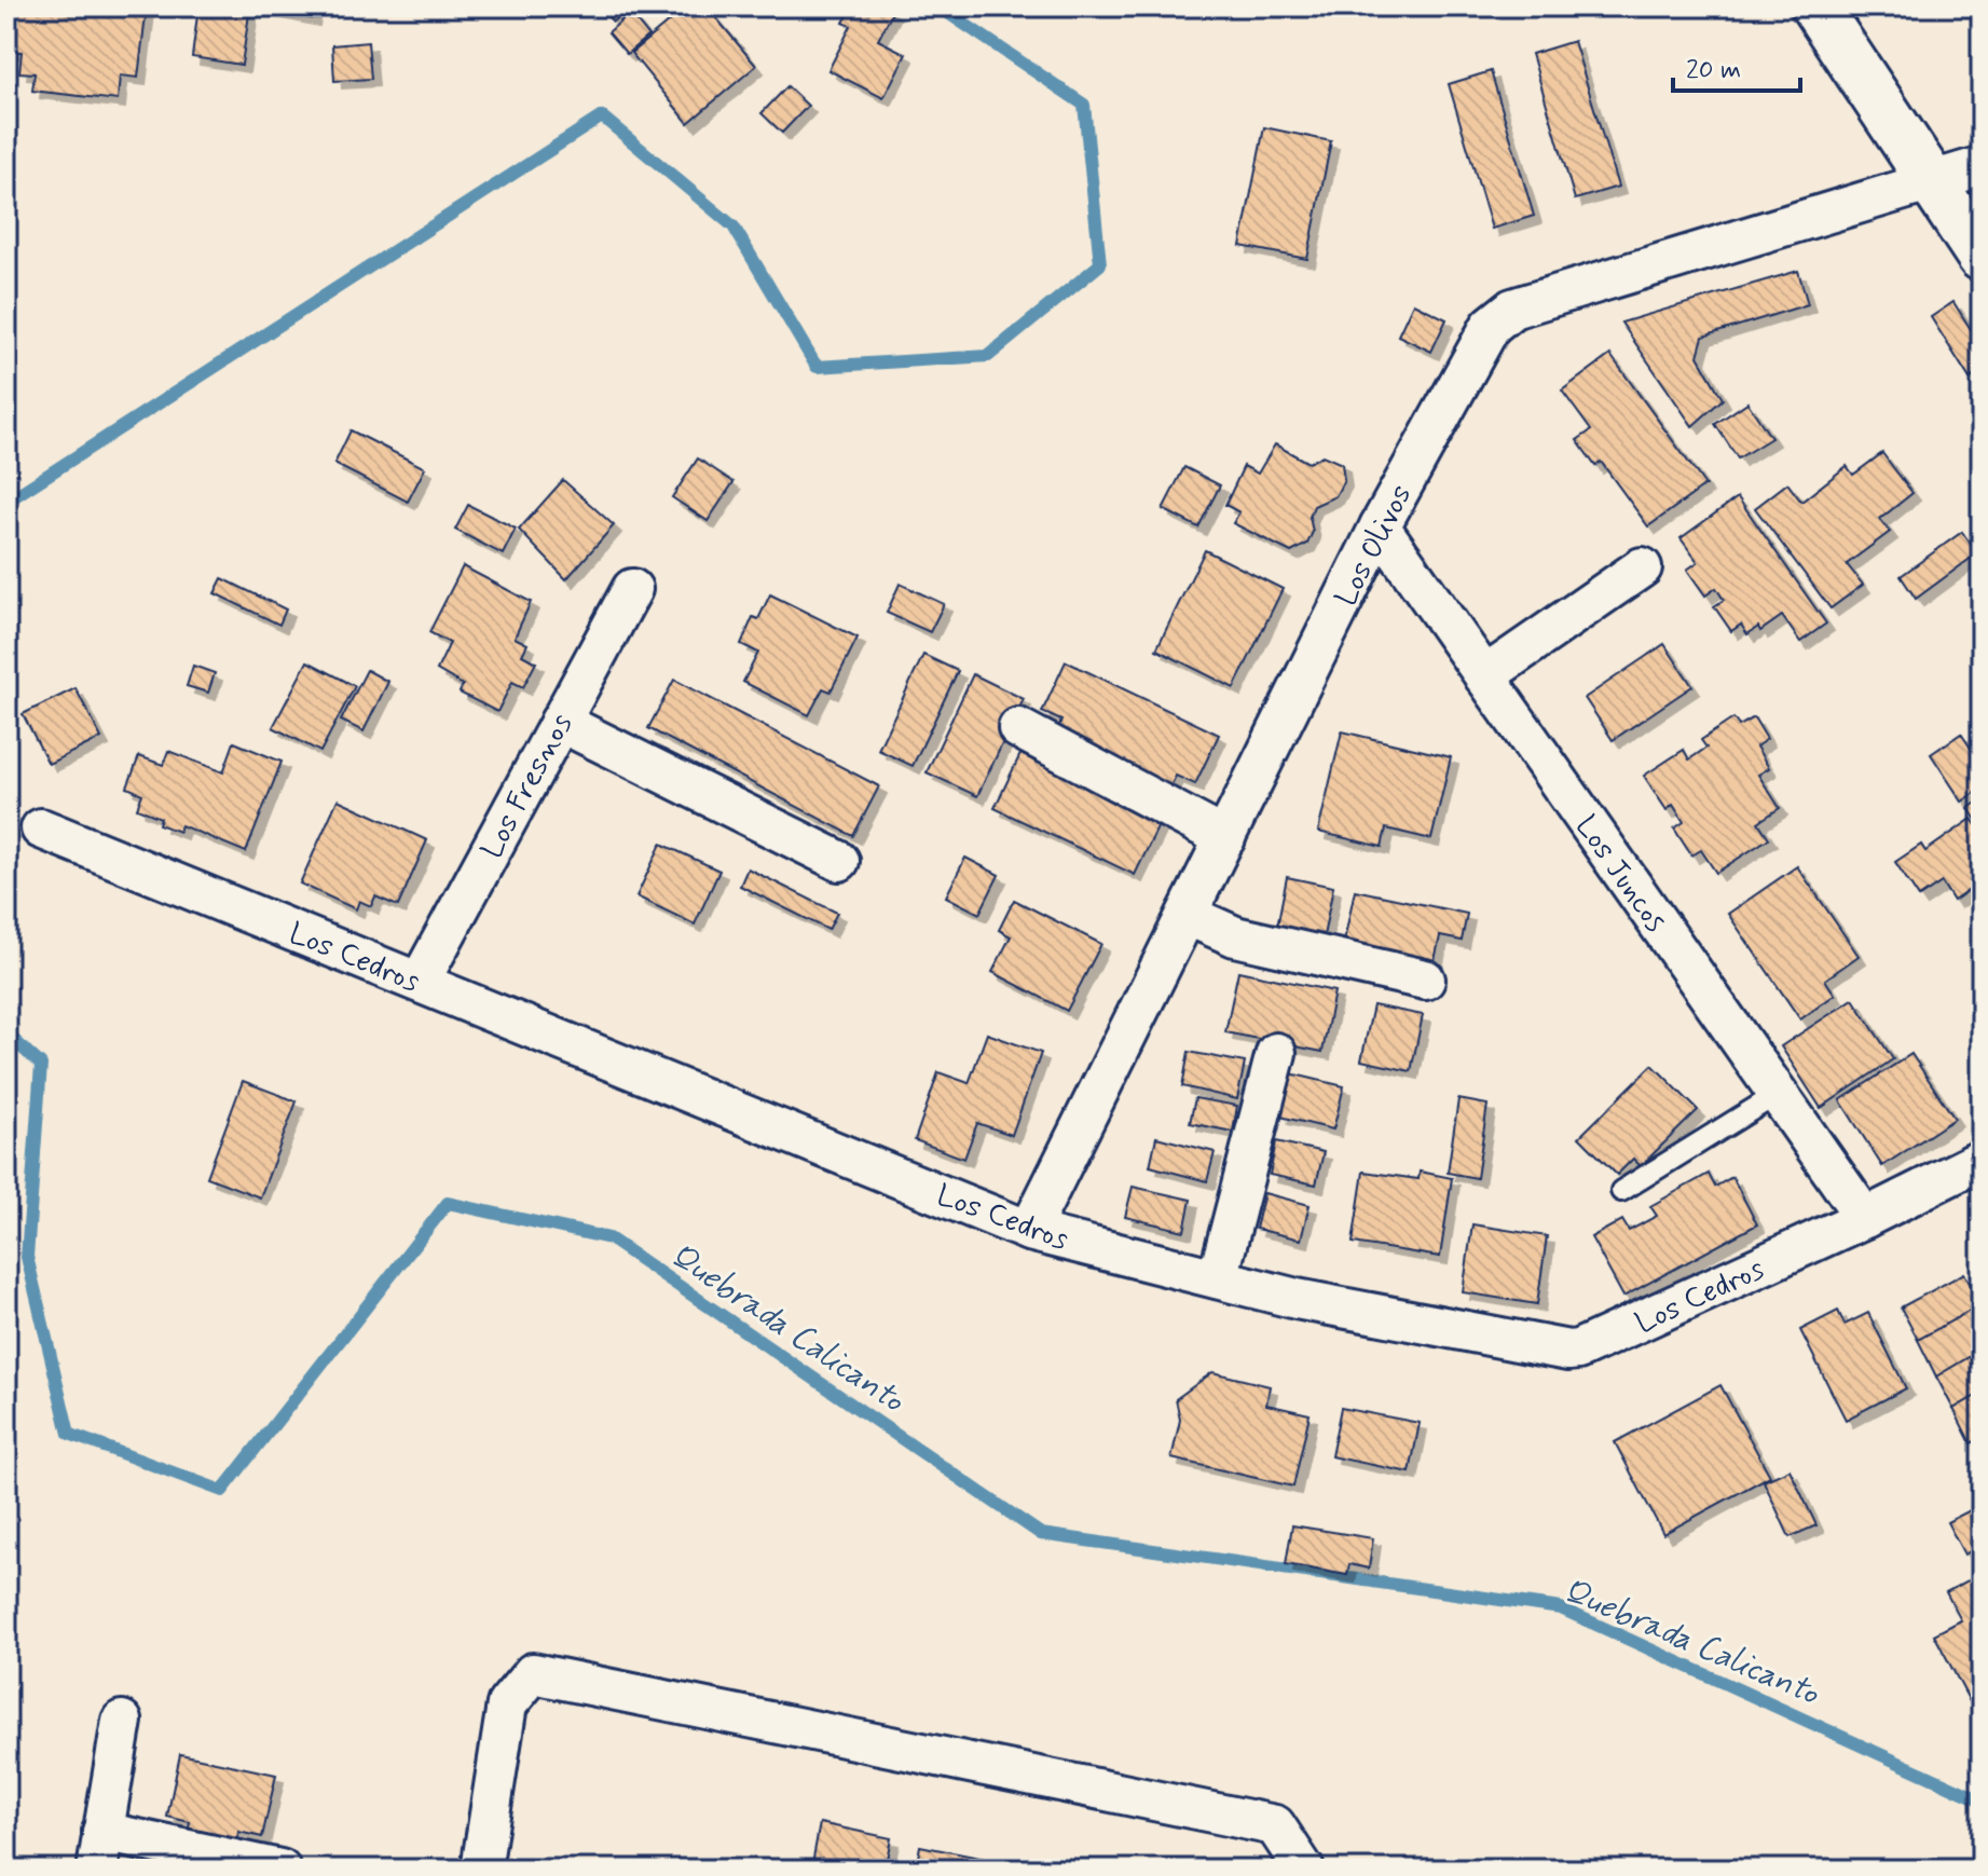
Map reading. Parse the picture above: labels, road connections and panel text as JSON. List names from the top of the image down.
{
  "streets": {
    "street": [
      "Los Olivos",
      "Los Fresnos",
      "Los Juncos",
      "Los Cedros"
    ]
  },
  "crossings": [
    ["Los Olivos", "Los Juncos"],
    ["Los Olivos", "Los Cedros"],
    ["Los Fresnos", "Los Cedros"],
    ["Los Juncos", "Los Cedros"]
  ],
  "water": ["Quebrada Calicanto"],
  "scale_bar": "20 m"
}
